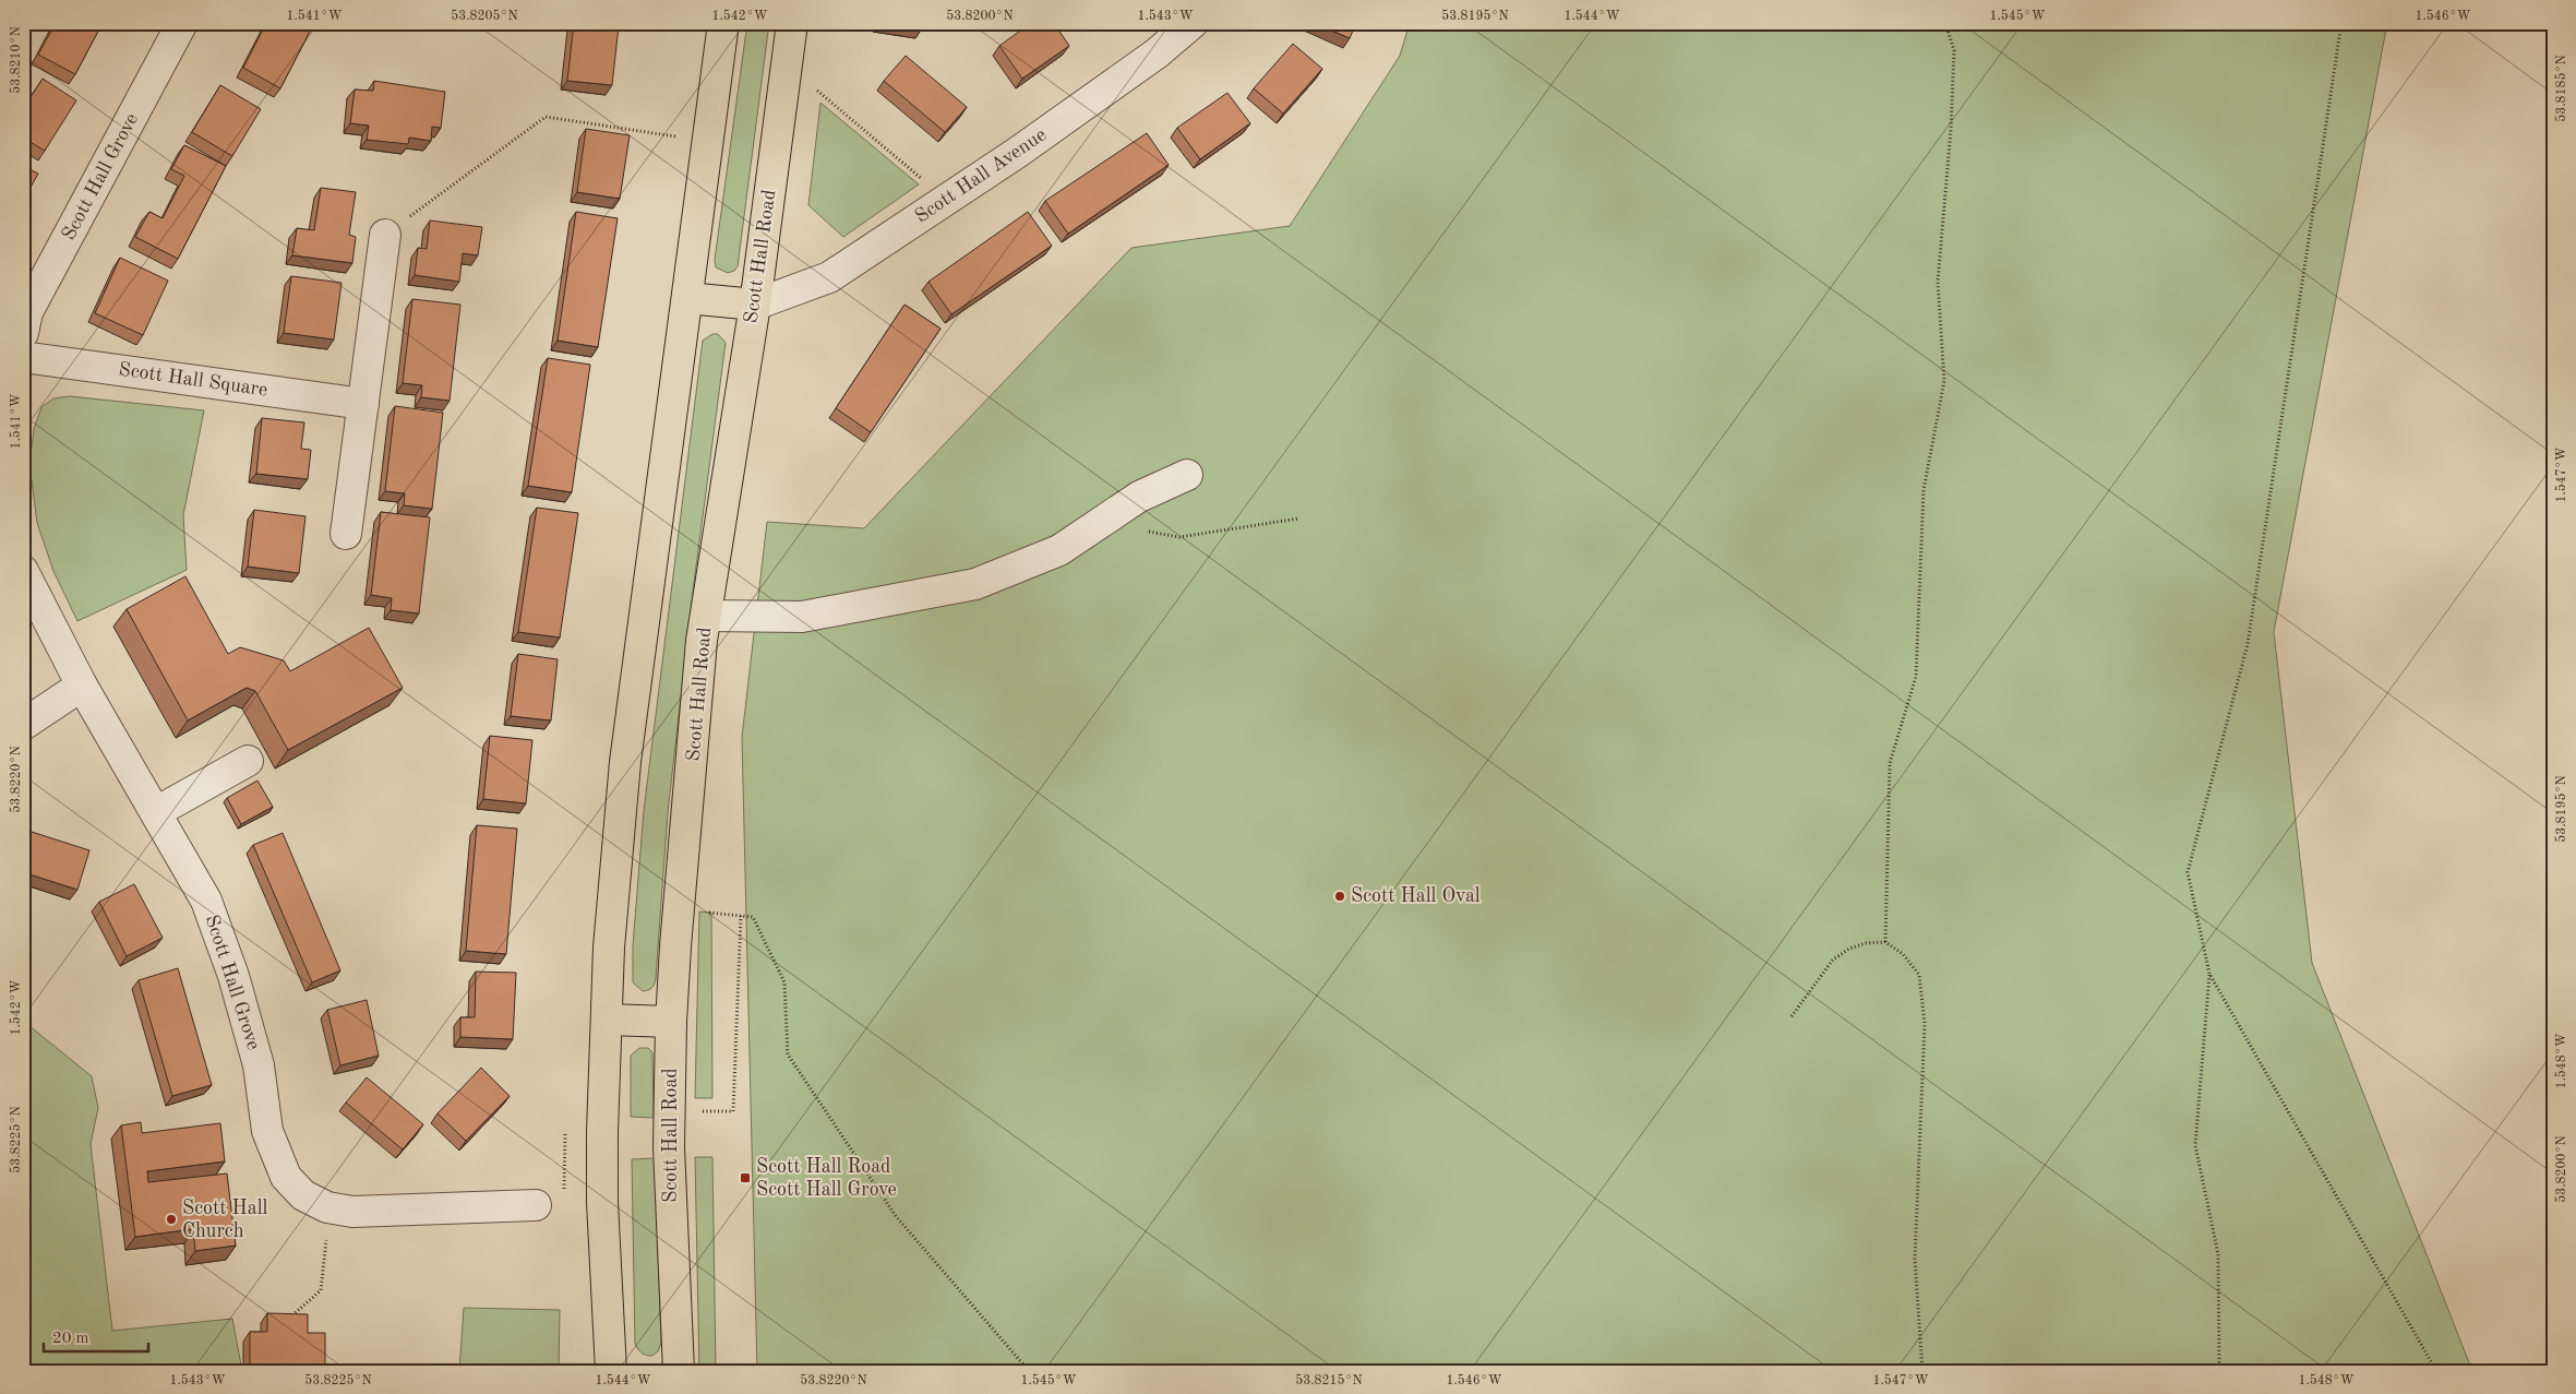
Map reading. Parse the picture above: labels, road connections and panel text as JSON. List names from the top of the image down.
{
  "streets": {
    "highway": ["Scott Hall Road"],
    "street": ["Scott Hall Avenue", "Scott Hall Grove", "Scott Hall Square"]
  },
  "crossings": [
    ["Scott Hall Avenue", "Scott Hall Road"]
  ],
  "places": {
    "other": ["Scott Hall Oval", "Scott Hall Church"],
    "transit": ["Scott Hall Road Scott Hall Grove"]
  },
  "scale_bar": "20 m",
  "coordinates": [
    "1.541°W",
    "53.8205°N",
    "1.542°W",
    "53.8200°N",
    "1.543°W",
    "53.8195°N",
    "1.544°W",
    "1.545°W",
    "1.546°W",
    "53.8210°N",
    "53.8185°N",
    "1.547°W",
    "53.8220°N",
    "1.548°W",
    "53.8225°N",
    "53.8215°N"
  ]
}
